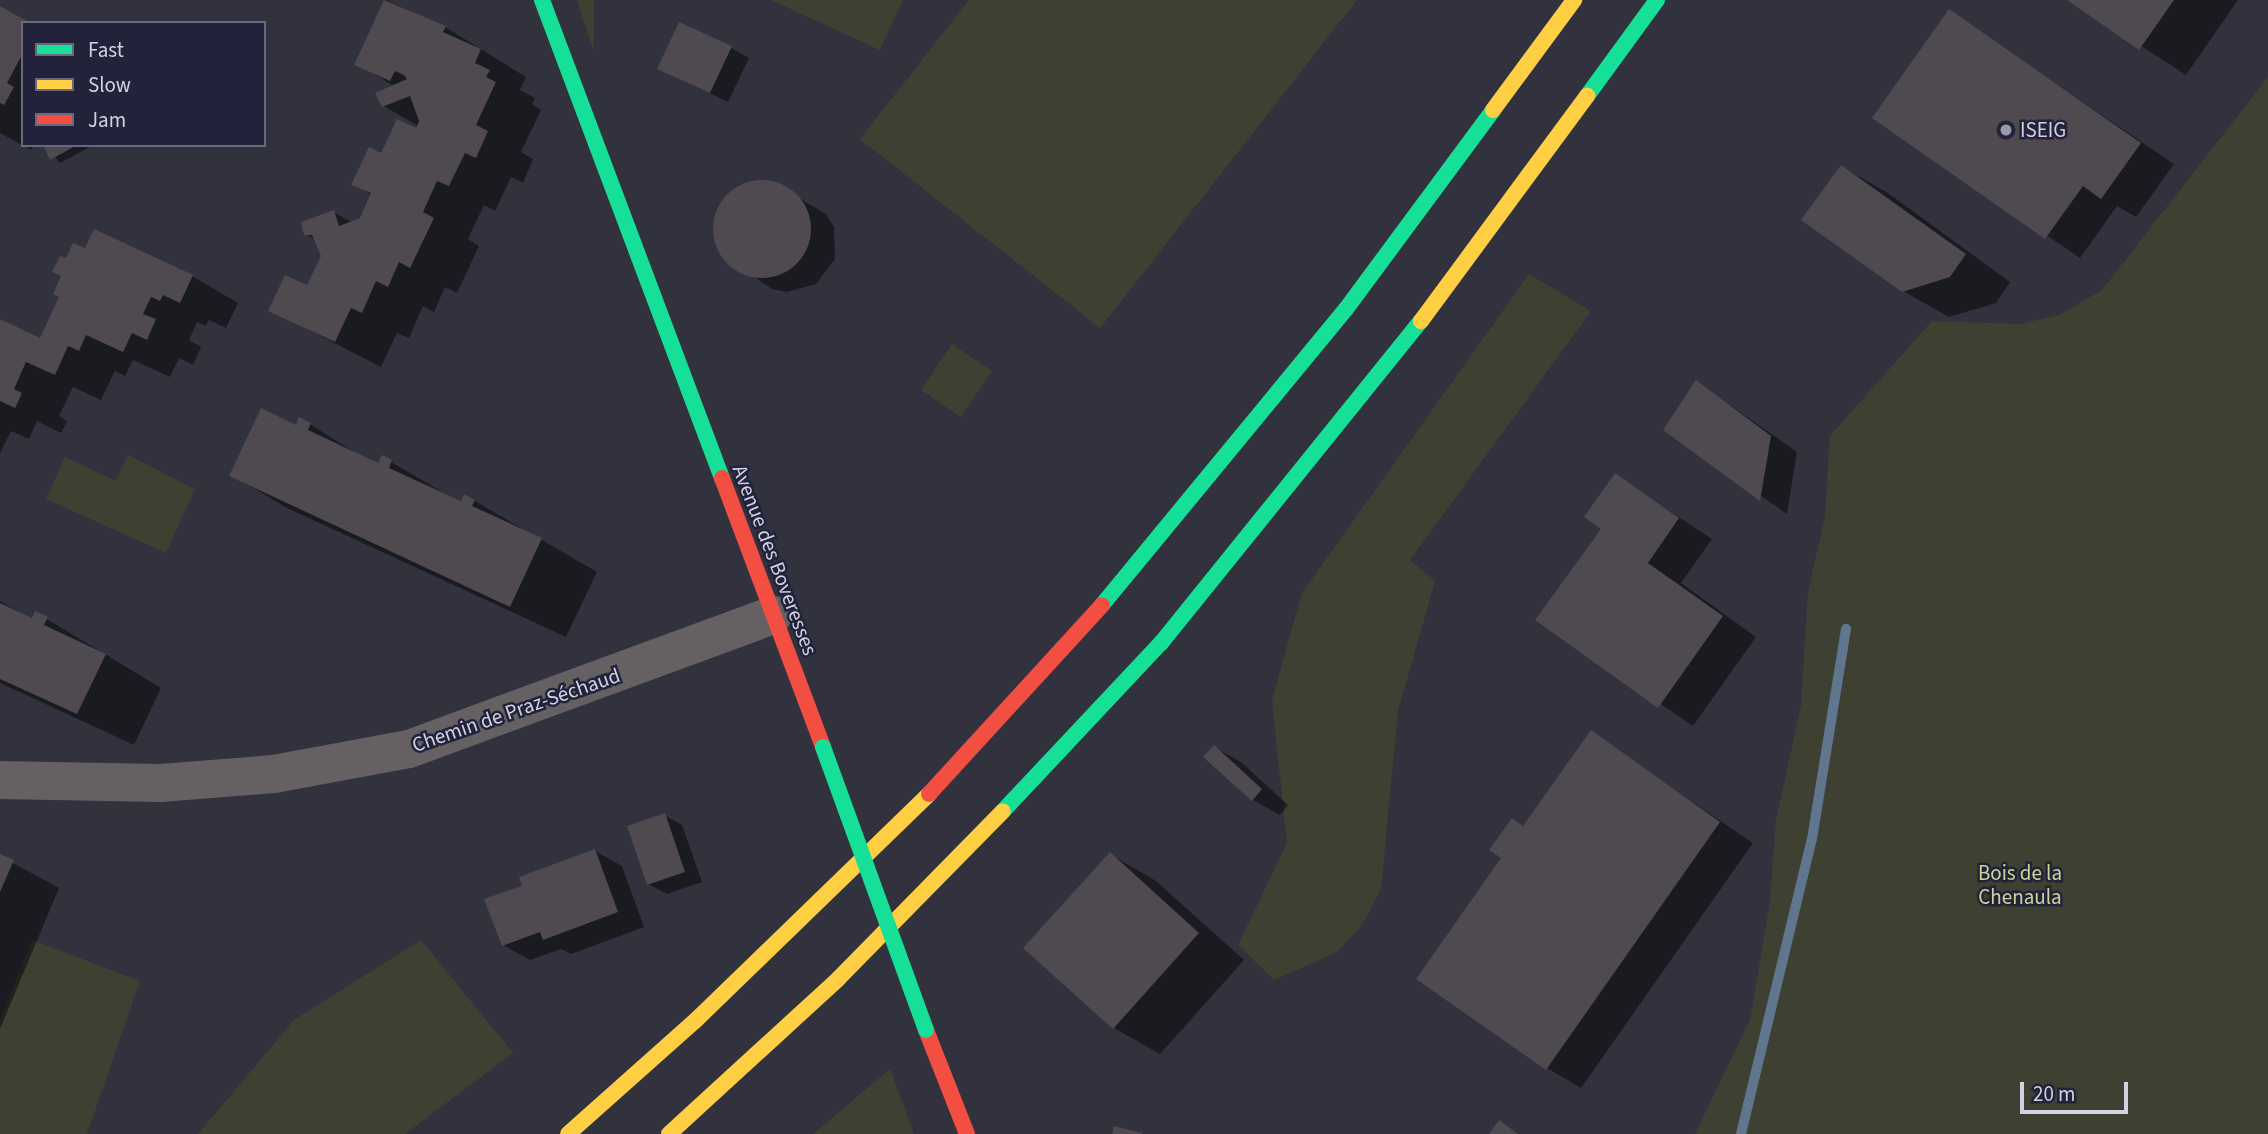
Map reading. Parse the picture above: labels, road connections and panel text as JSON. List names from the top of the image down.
{
  "streets": {
    "main road": ["Avenue des Boveresses"],
    "street": ["Chemin de Praz-Séchaud"]
  },
  "crossings": [
    ["Avenue des Boveresses", "Chemin de Praz-Séchaud"]
  ],
  "parks": ["Bois de la Chenaula"],
  "places": ["ISEIG"],
  "legend": ["Fast", "Slow", "Jam"],
  "scale_bar": "20 m"
}
